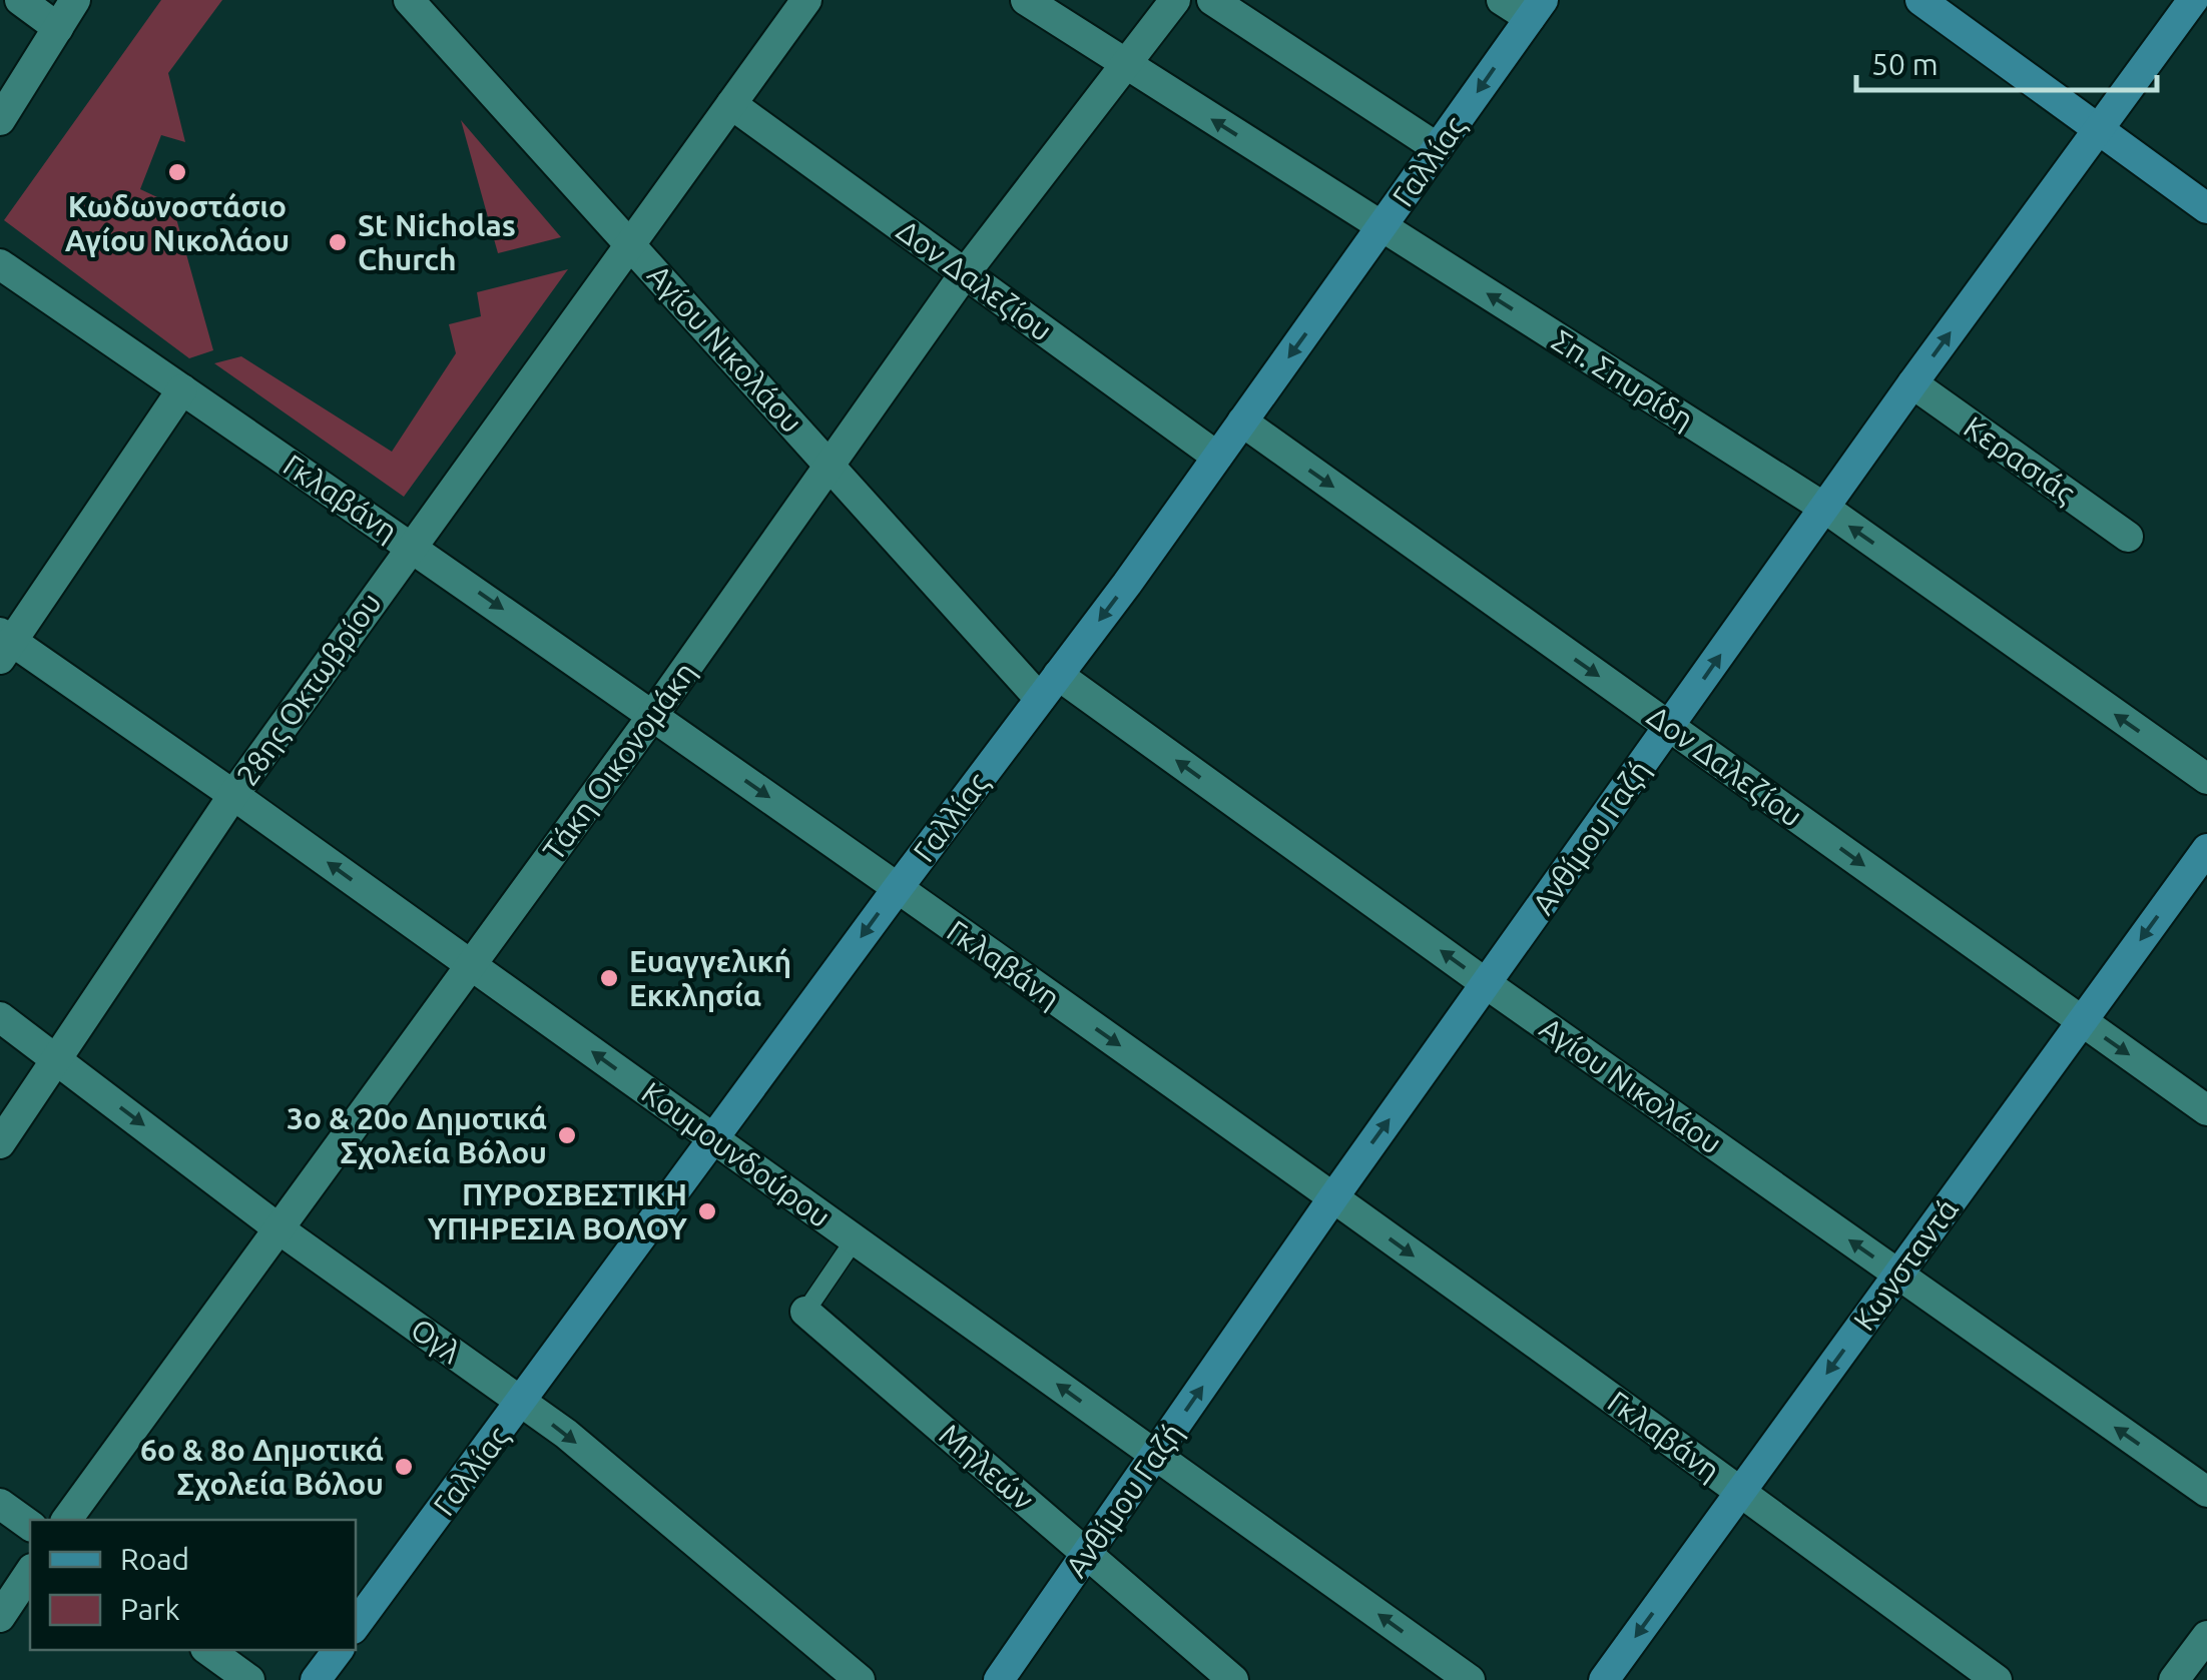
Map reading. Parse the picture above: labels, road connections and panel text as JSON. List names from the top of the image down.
{
  "streets": {
    "street": [
      "Γαλλίας",
      "Δον Δαλεζίου",
      "Αγίου Νικολάου",
      "Σπ. Σπυρίδη",
      "Κερασιάς",
      "Γκλαβάνη",
      "28ης Οκτωβρίου",
      "Τάκη Οικονομάκη",
      "Ανθίμου Γαζή",
      "Κουμουνδούρου",
      "Κωνσταντά",
      "Ογλ",
      "Μηλεών"
    ]
  },
  "crossings": [
    ["Γαλλίας", "Δον Δαλεζίου"],
    ["Γαλλίας", "Αγίου Νικολάου"],
    ["Γαλλίας", "Σπ. Σπυρίδη"],
    ["Γαλλίας", "Γκλαβάνη"],
    ["Γαλλίας", "Κουμουνδούρου"],
    ["Γαλλίας", "Ογλ"],
    ["Δον Δαλεζίου", "28ης Οκτωβρίου"],
    ["Δον Δαλεζίου", "Τάκη Οικονομάκη"],
    ["Δον Δαλεζίου", "Ανθίμου Γαζή"],
    ["Δον Δαλεζίου", "Κωνσταντά"],
    ["Αγίου Νικολάου", "28ης Οκτωβρίου"],
    ["Αγίου Νικολάου", "Τάκη Οικονομάκη"],
    ["Αγίου Νικολάου", "Ανθίμου Γαζή"],
    ["Αγίου Νικολάου", "Κωνσταντά"],
    ["Σπ. Σπυρίδη", "Τάκη Οικονομάκη"],
    ["Σπ. Σπυρίδη", "Ανθίμου Γαζή"],
    ["Κερασιάς", "Ανθίμου Γαζή"],
    ["Γκλαβάνη", "28ης Οκτωβρίου"],
    ["Γκλαβάνη", "Τάκη Οικονομάκη"],
    ["Γκλαβάνη", "Ανθίμου Γαζή"],
    ["Γκλαβάνη", "Κωνσταντά"],
    ["28ης Οκτωβρίου", "Κουμουνδούρου"],
    ["28ης Οκτωβρίου", "Ογλ"],
    ["Τάκη Οικονομάκη", "Κουμουνδούρου"],
    ["Τάκη Οικονομάκη", "Ογλ"],
    ["Ανθίμου Γαζή", "Κουμουνδούρου"],
    ["Ανθίμου Γαζή", "Μηλεών"],
    ["Κουμουνδούρου", "Μηλεών"]
  ],
  "one_way": [
    "Γαλλίας",
    "Δον Δαλεζίου",
    "Αγίου Νικολάου",
    "Σπ. Σπυρίδη",
    "Γκλαβάνη",
    "Ανθίμου Γαζή",
    "Κουμουνδούρου",
    "Κωνσταντά",
    "Ογλ"
  ],
  "places": [
    "Κωδωνοστάσιο Αγίου Νικολάου",
    "St Nicholas Church",
    "Ευαγγελική Εκκλησία",
    "3ο & 20ο Δημοτικά Σχολεία Βόλου",
    "ΠΥΡΟΣΒΕΣΤΙΚΗ ΥΠΗΡΕΣΙΑ ΒΟΛΟΥ",
    "6ο & 8ο Δημοτικά Σχολεία Βόλου"
  ],
  "legend": ["Road", "Park"],
  "scale_bar": "50 m"
}
